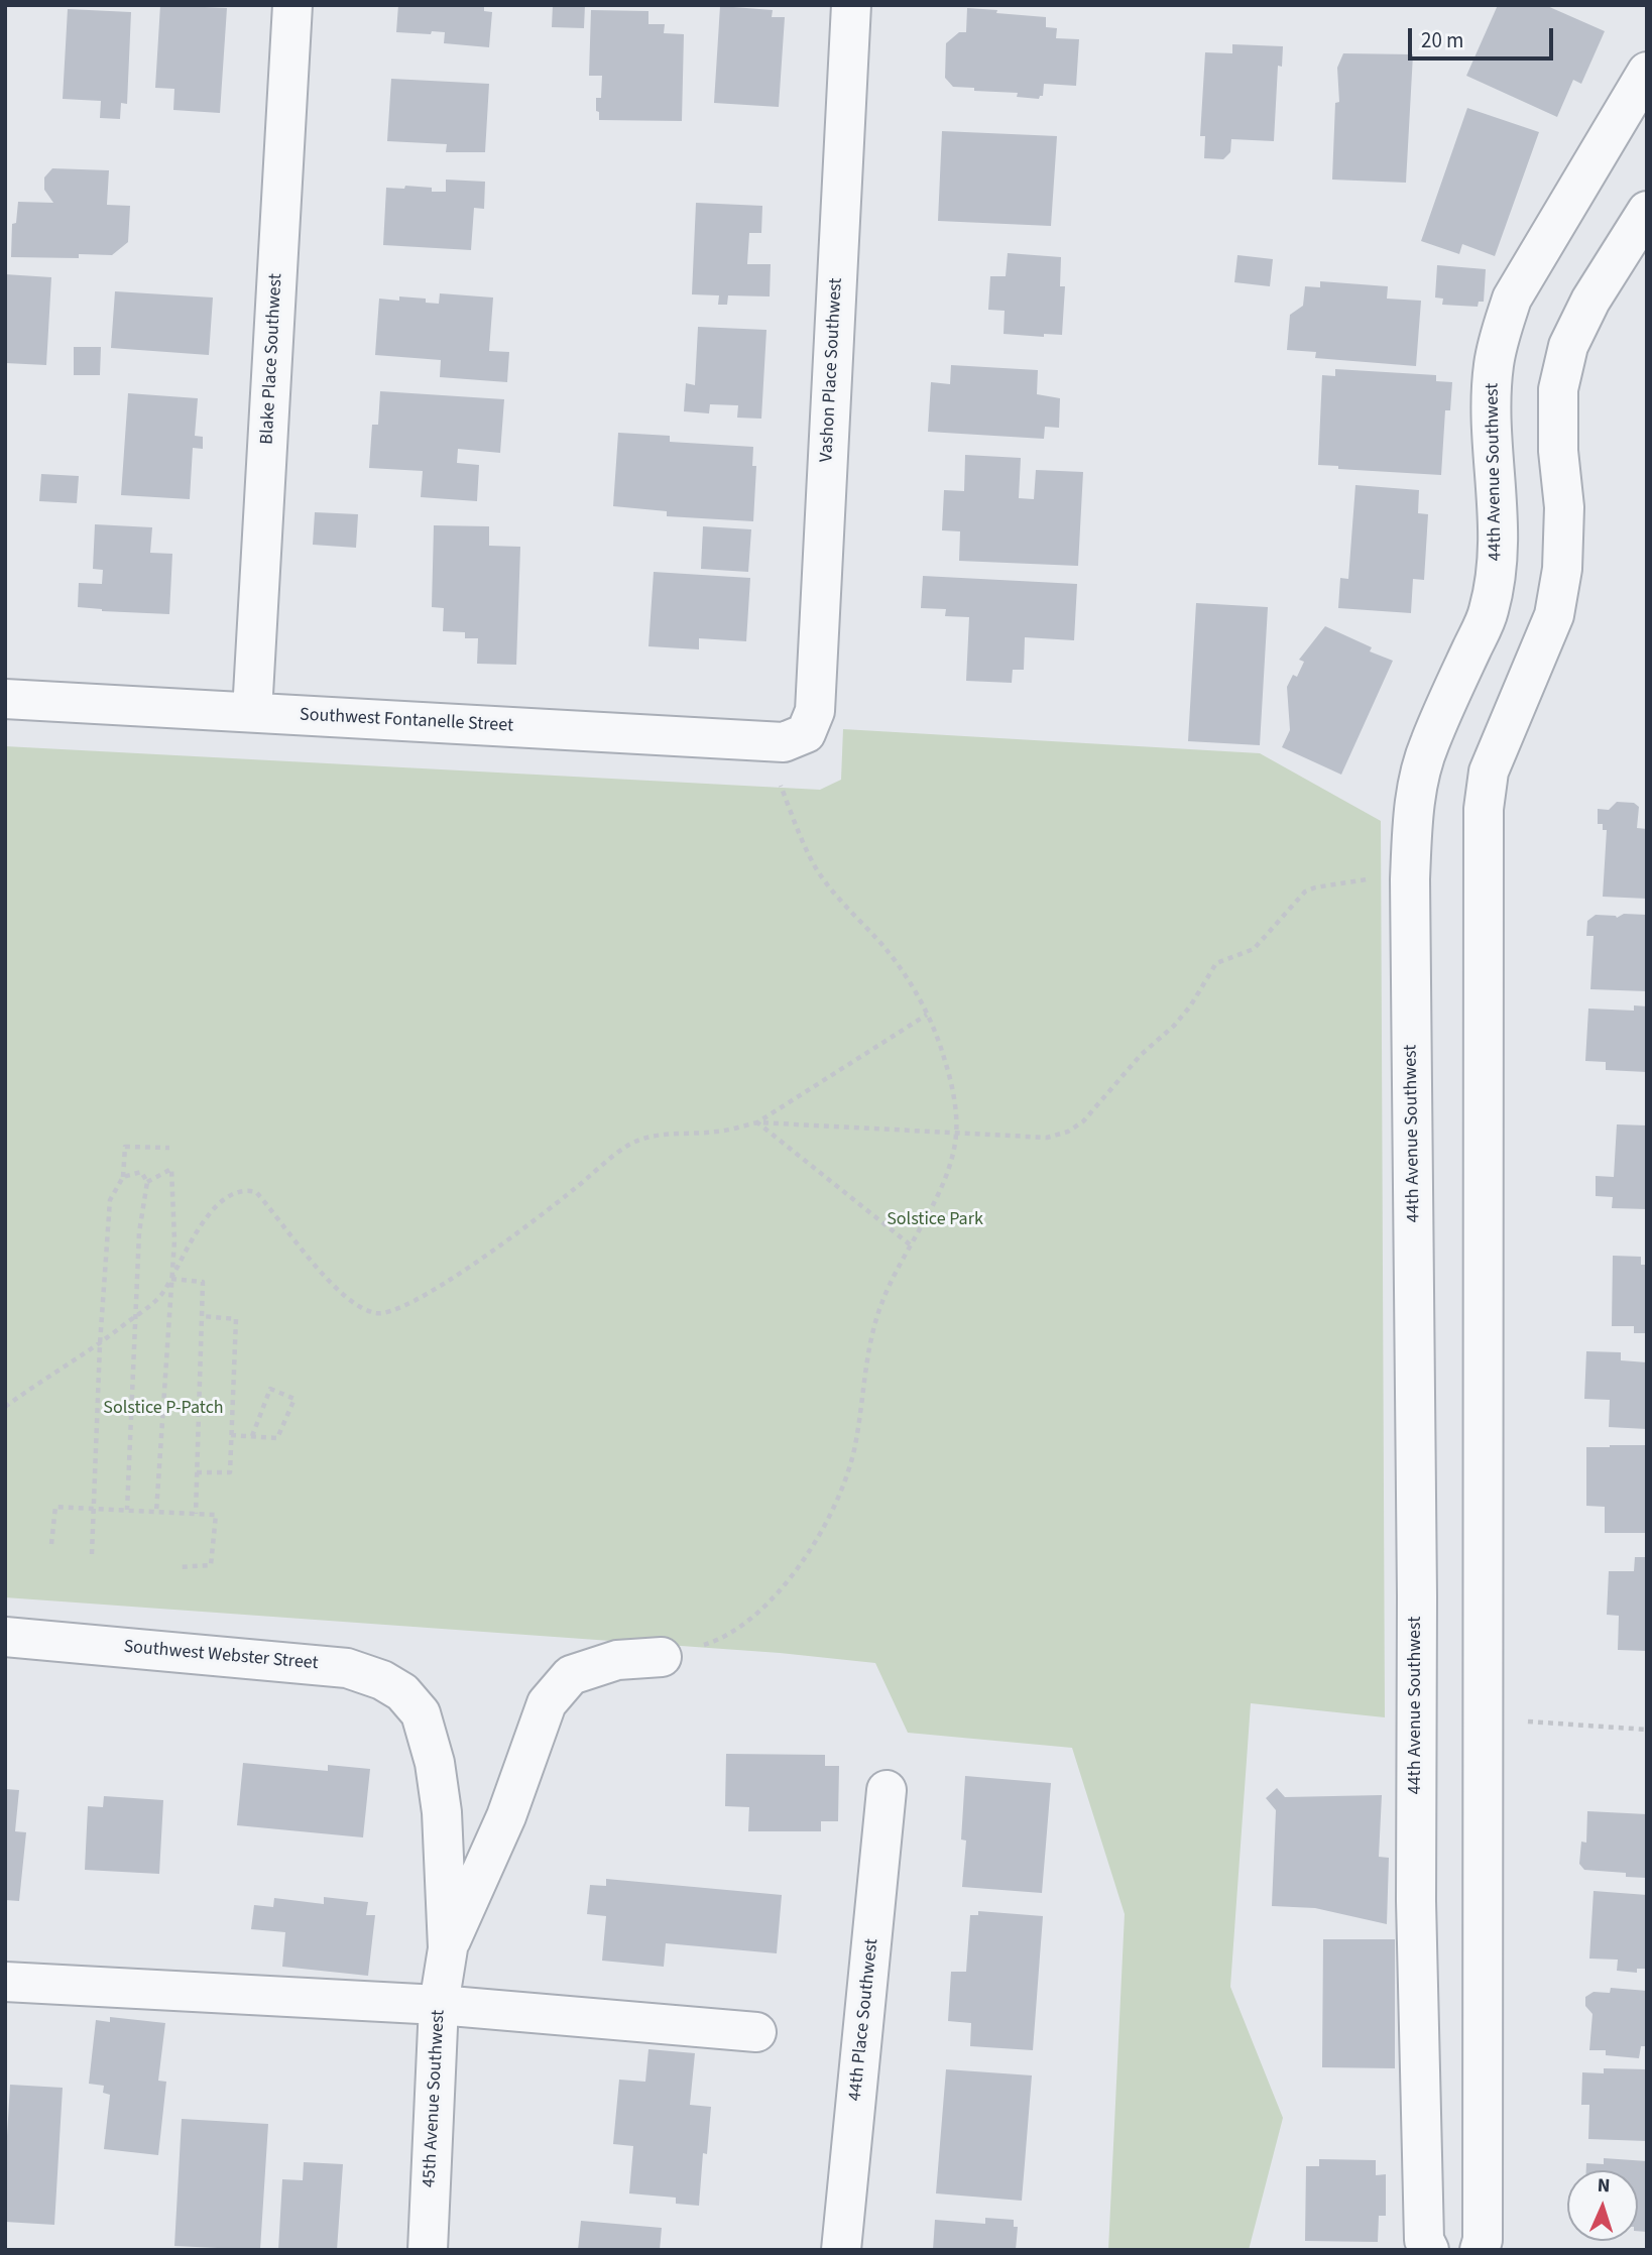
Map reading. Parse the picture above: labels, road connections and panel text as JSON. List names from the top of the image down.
{
  "streets": {
    "street": [
      "Blake Place Southwest",
      "Vashon Place Southwest",
      "44th Avenue Southwest",
      "Southwest Fontanelle Street",
      "Southwest Webster Street",
      "44th Place Southwest",
      "45th Avenue Southwest"
    ]
  },
  "crossings": [
    ["Blake Place Southwest", "Southwest Fontanelle Street"],
    ["Vashon Place Southwest", "Southwest Fontanelle Street"],
    ["Southwest Webster Street", "45th Avenue Southwest"]
  ],
  "parks": ["Solstice Park", "Solstice P-Patch"],
  "scale_bar": "20 m",
  "north": "top"
}
